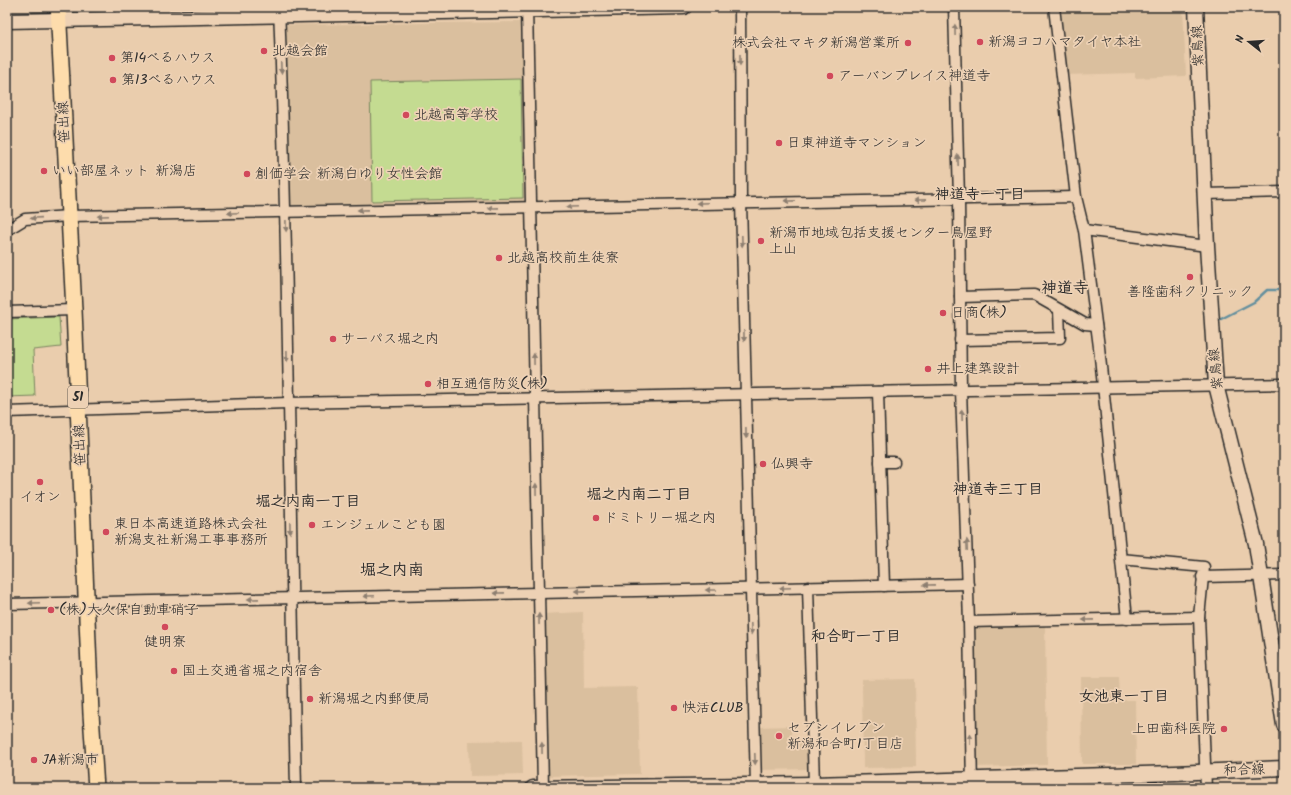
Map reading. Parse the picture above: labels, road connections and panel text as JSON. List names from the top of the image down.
{
  "streets": {
    "main road": ["笹出線", "51"],
    "street": ["紫鳥線", "和合線"]
  },
  "districts": [
    "神道寺一丁目",
    "神道寺",
    "神道寺三丁目",
    "堀之内南二丁目",
    "堀之内南一丁目",
    "堀之内南",
    "和合町一丁目",
    "女池東一丁目"
  ],
  "places": [
    "新潟ヨコハマタイヤ本社",
    "株式会社マキタ新潟営業所",
    "北越会館",
    "第14べるハウス",
    "アーバンプレイス神道寺",
    "第13べるハウス",
    "北越高等学校",
    "日東神道寺マンション",
    "いい部屋ネット 新潟店",
    "創価学会 新潟白ゆり女性会館",
    "新潟市地域包括支援センター鳥屋野 上山",
    "北越高校前生徒寮",
    "善隆歯科クリニック",
    "日商(株)",
    "サーパス堀之内",
    "井上建築設計",
    "相互通信防災(株)",
    "仏興寺",
    "イオン",
    "ドミトリー堀之内",
    "エンジェルこども園",
    "東日本高速道路株式会社 新潟支社新潟工事事務所",
    "(株)大久保自動車硝子",
    "健明寮",
    "国土交通省堀之内宿舎",
    "新潟堀之内郵便局",
    "快活CLUB",
    "上田歯科医院",
    "セブンイレブン 新潟和合町1丁目店",
    "JA新潟市"
  ],
  "north": "left"
}
